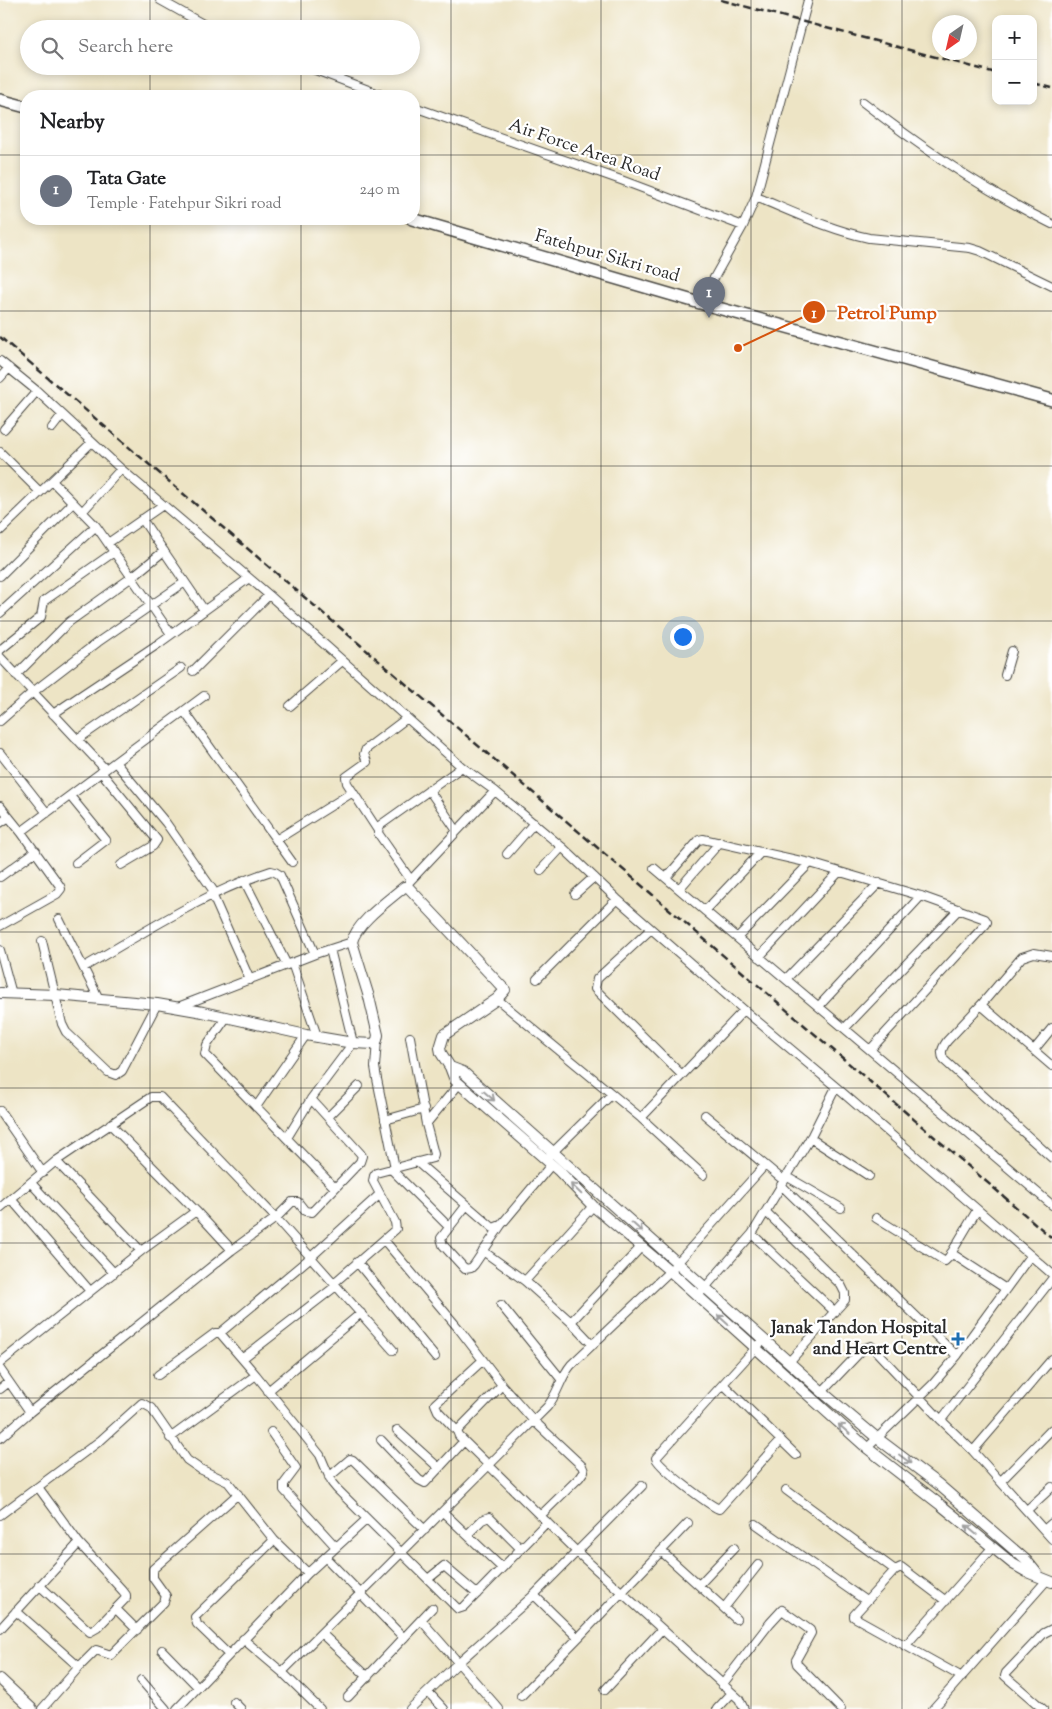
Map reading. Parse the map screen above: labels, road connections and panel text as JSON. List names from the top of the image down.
{
  "streets": {
    "main road": ["Fatehpur Sikri road"],
    "street": ["Air Force Area Road"]
  },
  "places": {
    "other": ["Petrol Pump"],
    "health": ["Janak Tandon Hospital and Heart Centre"]
  },
  "north": "bottom left",
  "page": {
    "map_buttons": ["+", "−"],
    "search": "Search here",
    "heading": "Nearby",
    "list": [
      {
        "mark": "1",
        "name": "Tata Gate",
        "note": "Temple · Fatehpur Sikri road",
        "value": "240 m"
      }
    ],
    "pins": "1"
  }
}
